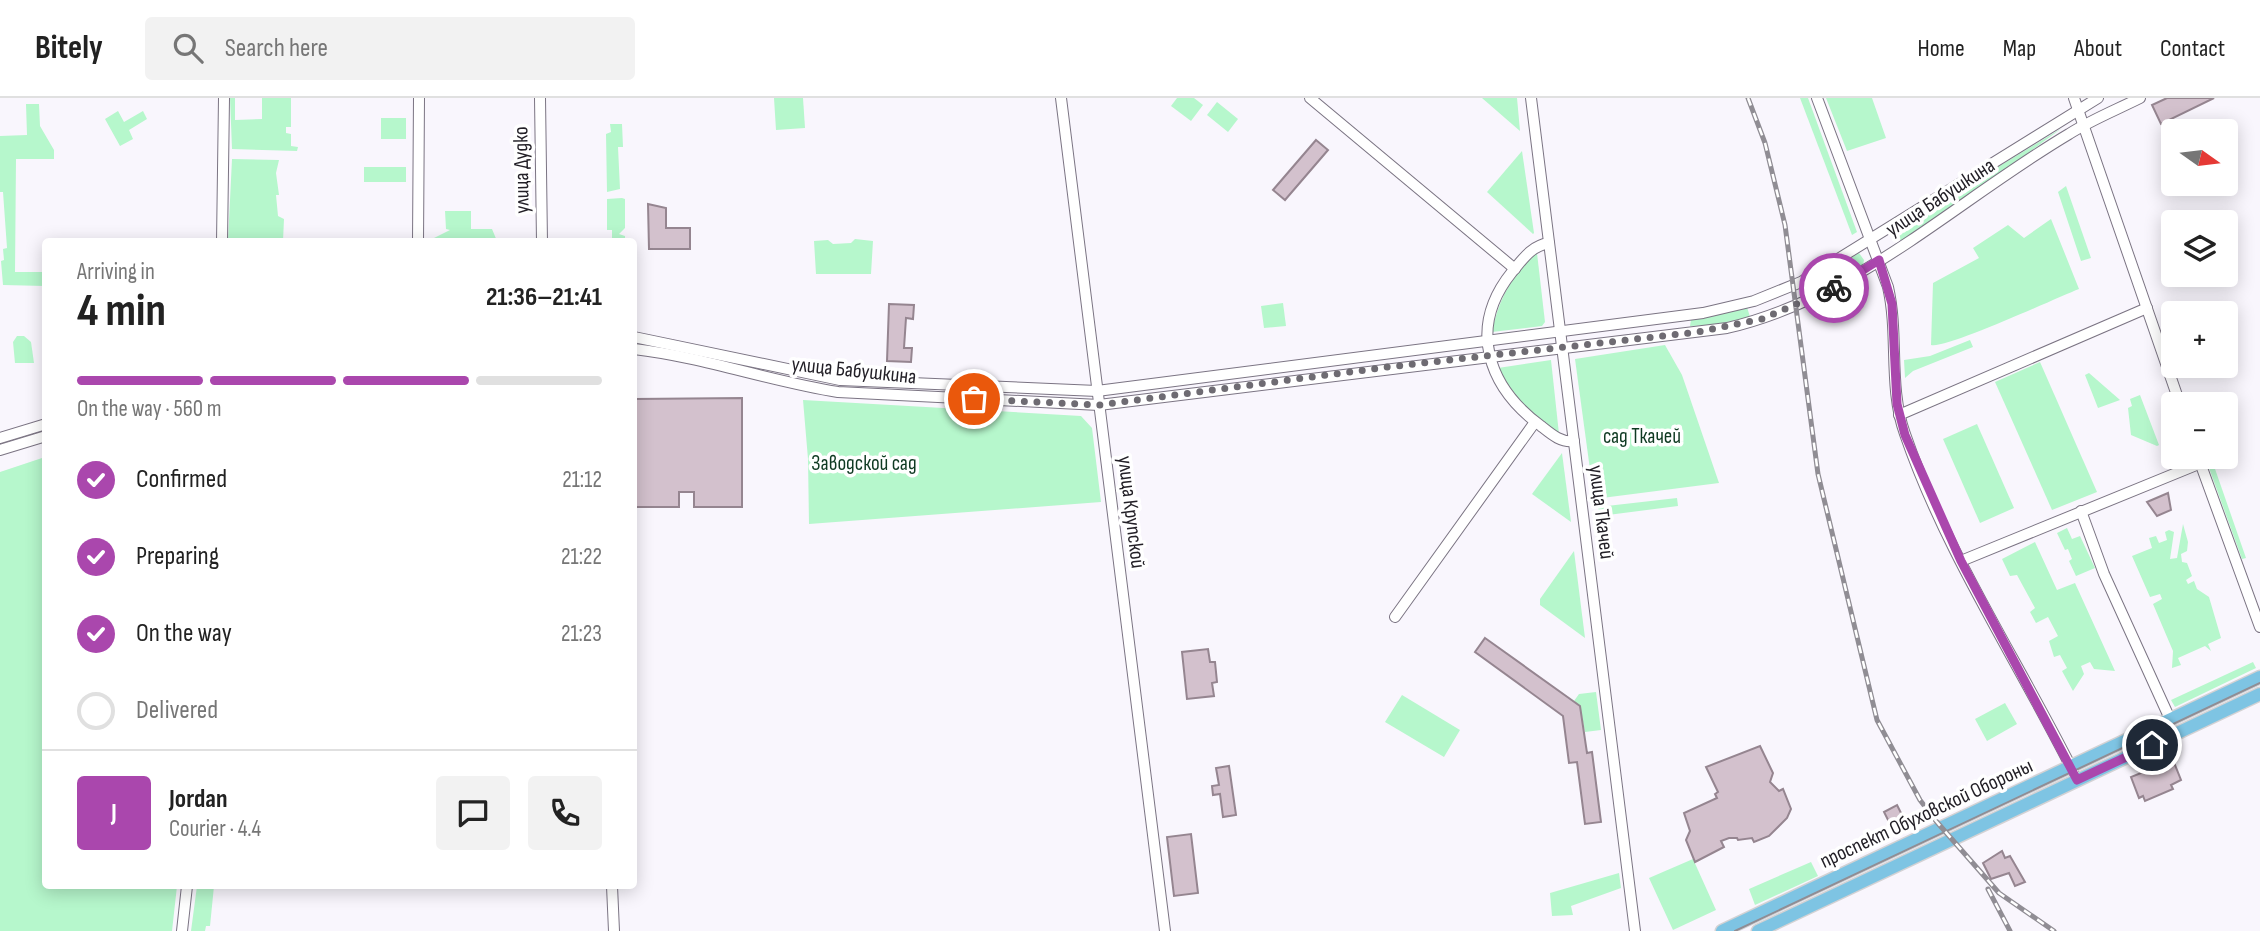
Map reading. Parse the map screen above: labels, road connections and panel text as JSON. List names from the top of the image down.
{
  "streets": {
    "main road": ["проспект Обуховской Обороны"],
    "street": [
      "улица Дудко",
      "улица Бабушкина",
      "улица Крупской",
      "улица Ткачей"
    ]
  },
  "crossings": [
    ["улица Бабушкина", "улица Крупской"],
    ["улица Бабушкина", "улица Ткачей"]
  ],
  "parks": ["сад Ткачей", "Заводской сад"],
  "north": "right",
  "page": {
    "header": "Bitely",
    "search": "Search here",
    "nav": [
      "Home",
      "Map",
      "About",
      "Contact"
    ],
    "map_buttons": ["+", "−"],
    "heading": ["4 min", "Arriving in", "21:36–21:41"],
    "panel": ["Jordan", "Courier · 4.4"],
    "bar": "On the way · 560 m",
    "list": [
      ["Confirmed", "21:12"],
      ["Preparing", "21:22"],
      ["On the way", "21:23"],
      "Delivered"
    ],
    "round": "J"
  }
}
